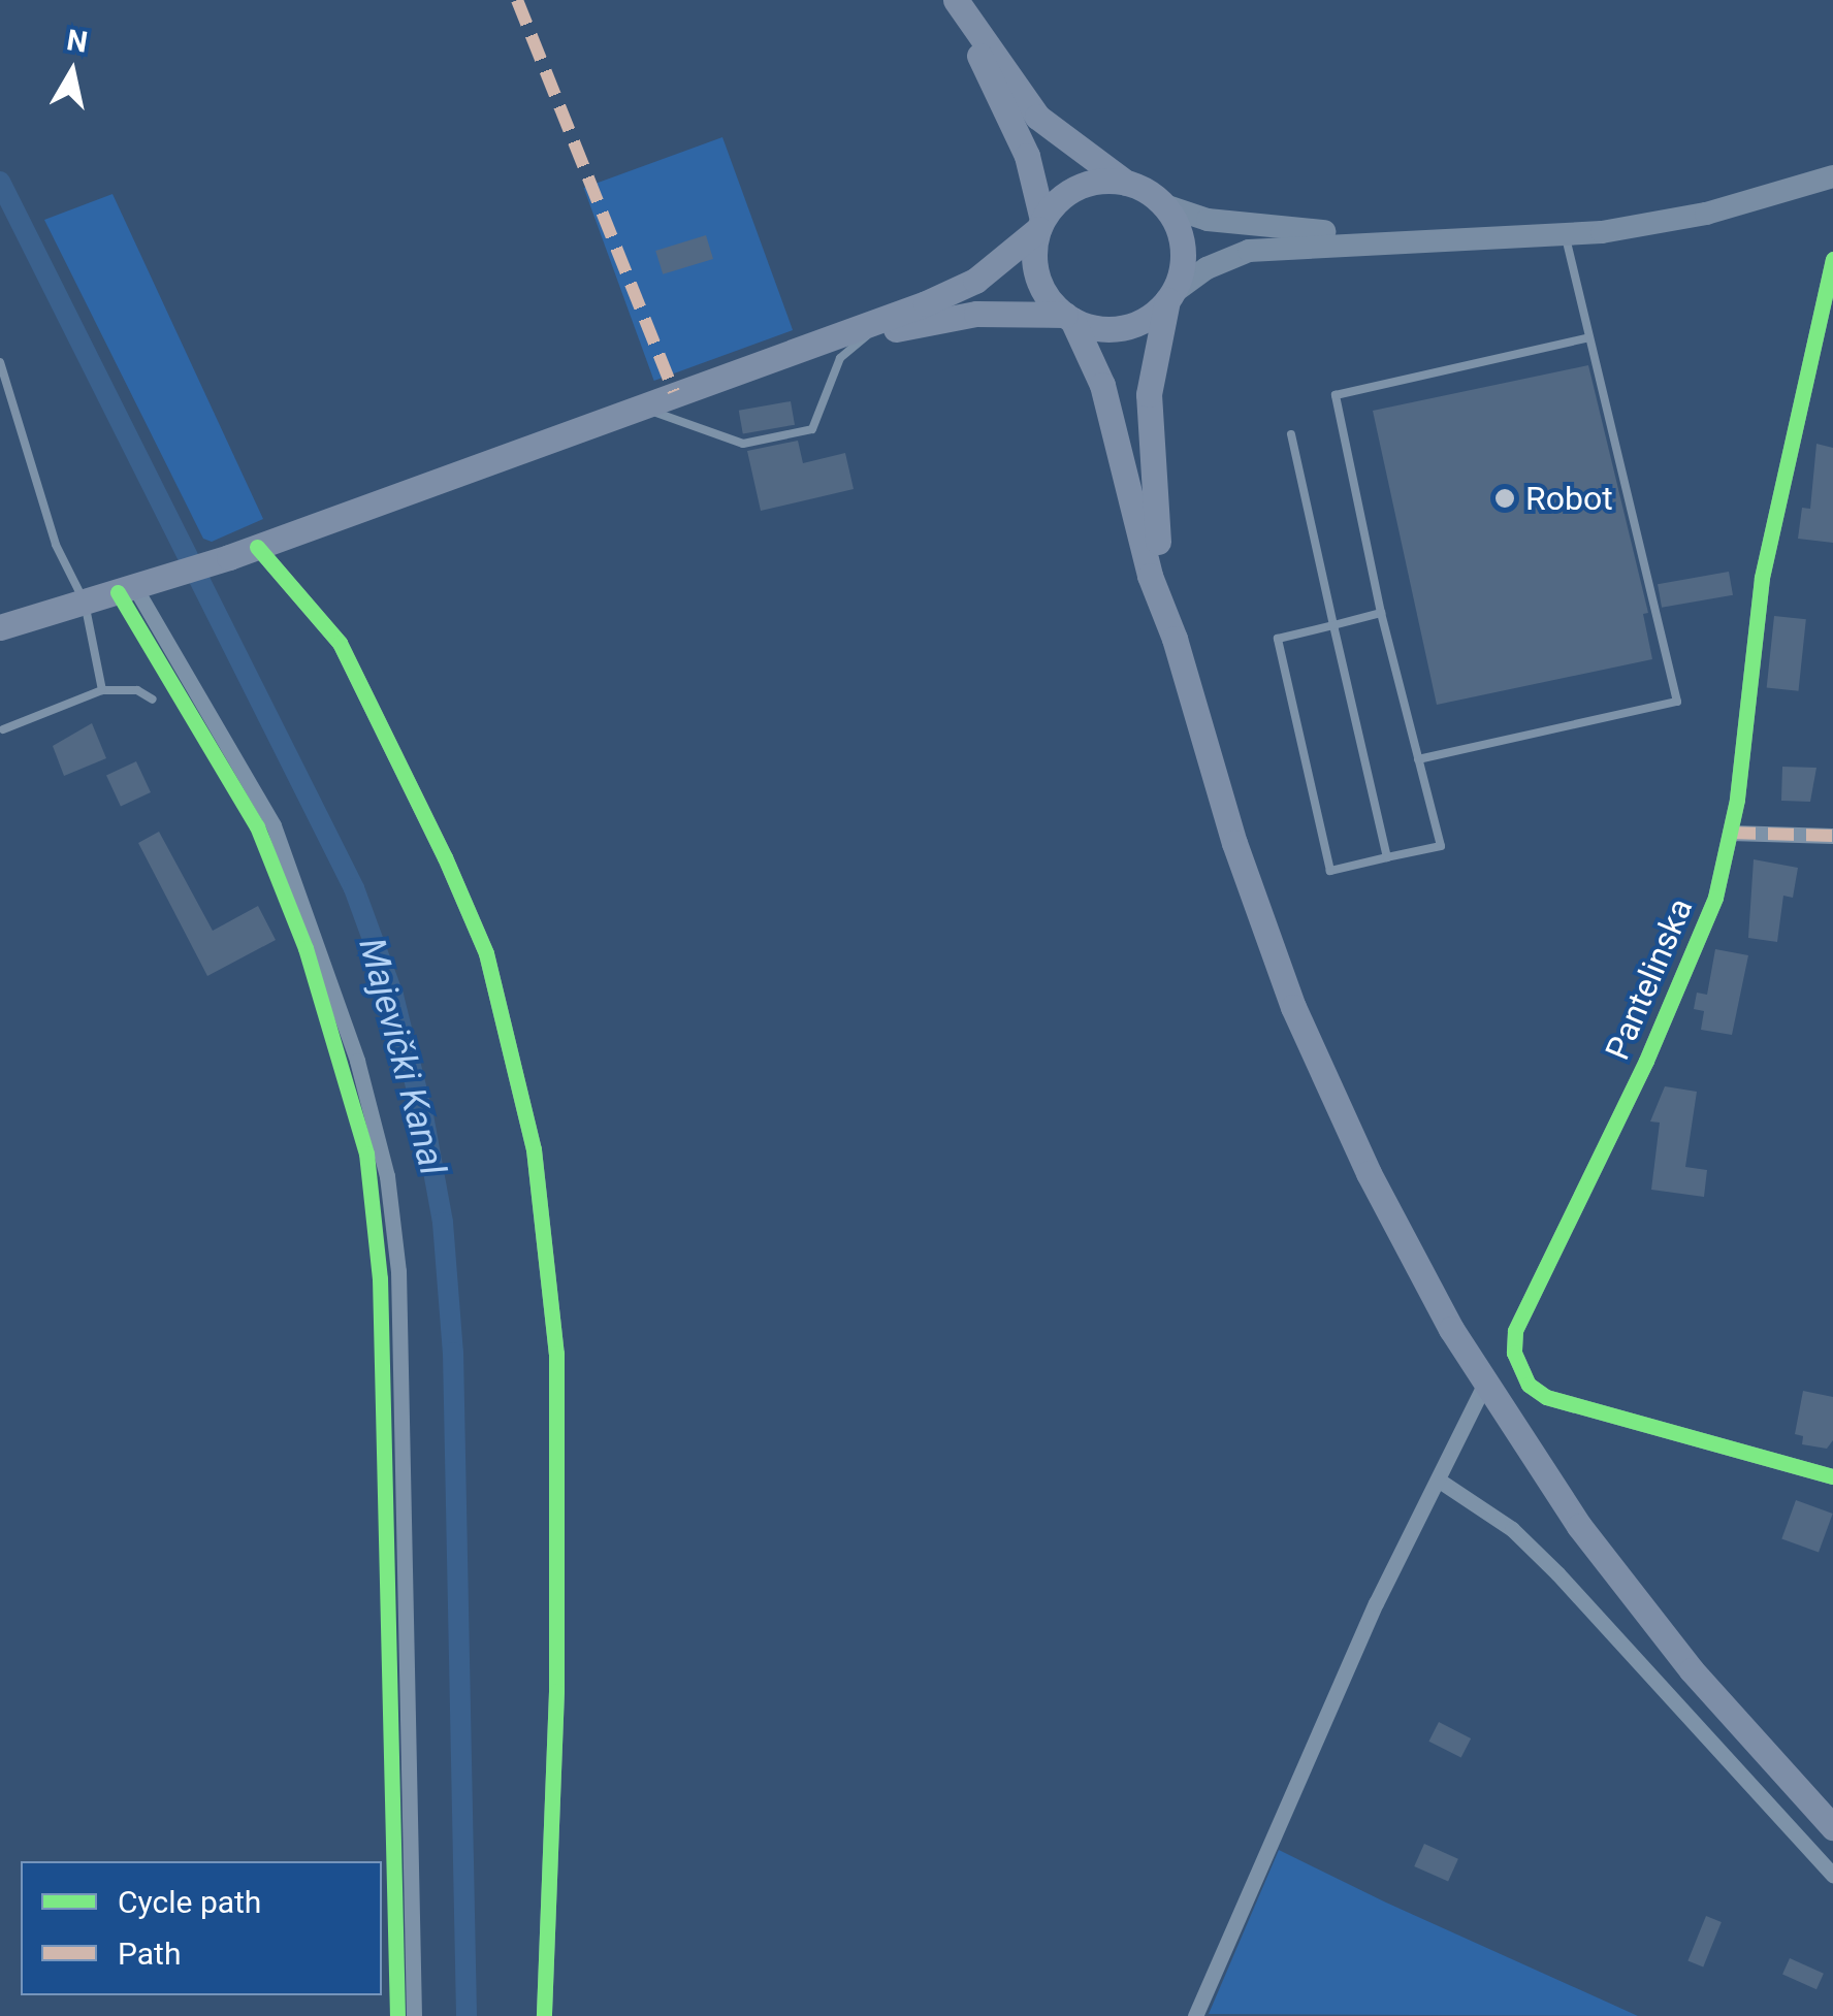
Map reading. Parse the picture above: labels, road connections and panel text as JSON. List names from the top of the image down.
{
  "streets": {
    "street": ["Pantelinska"]
  },
  "water": ["Majevički Kanal"],
  "places": ["Robot"],
  "legend": ["Cycle path", "Path"],
  "north": "top"
}
